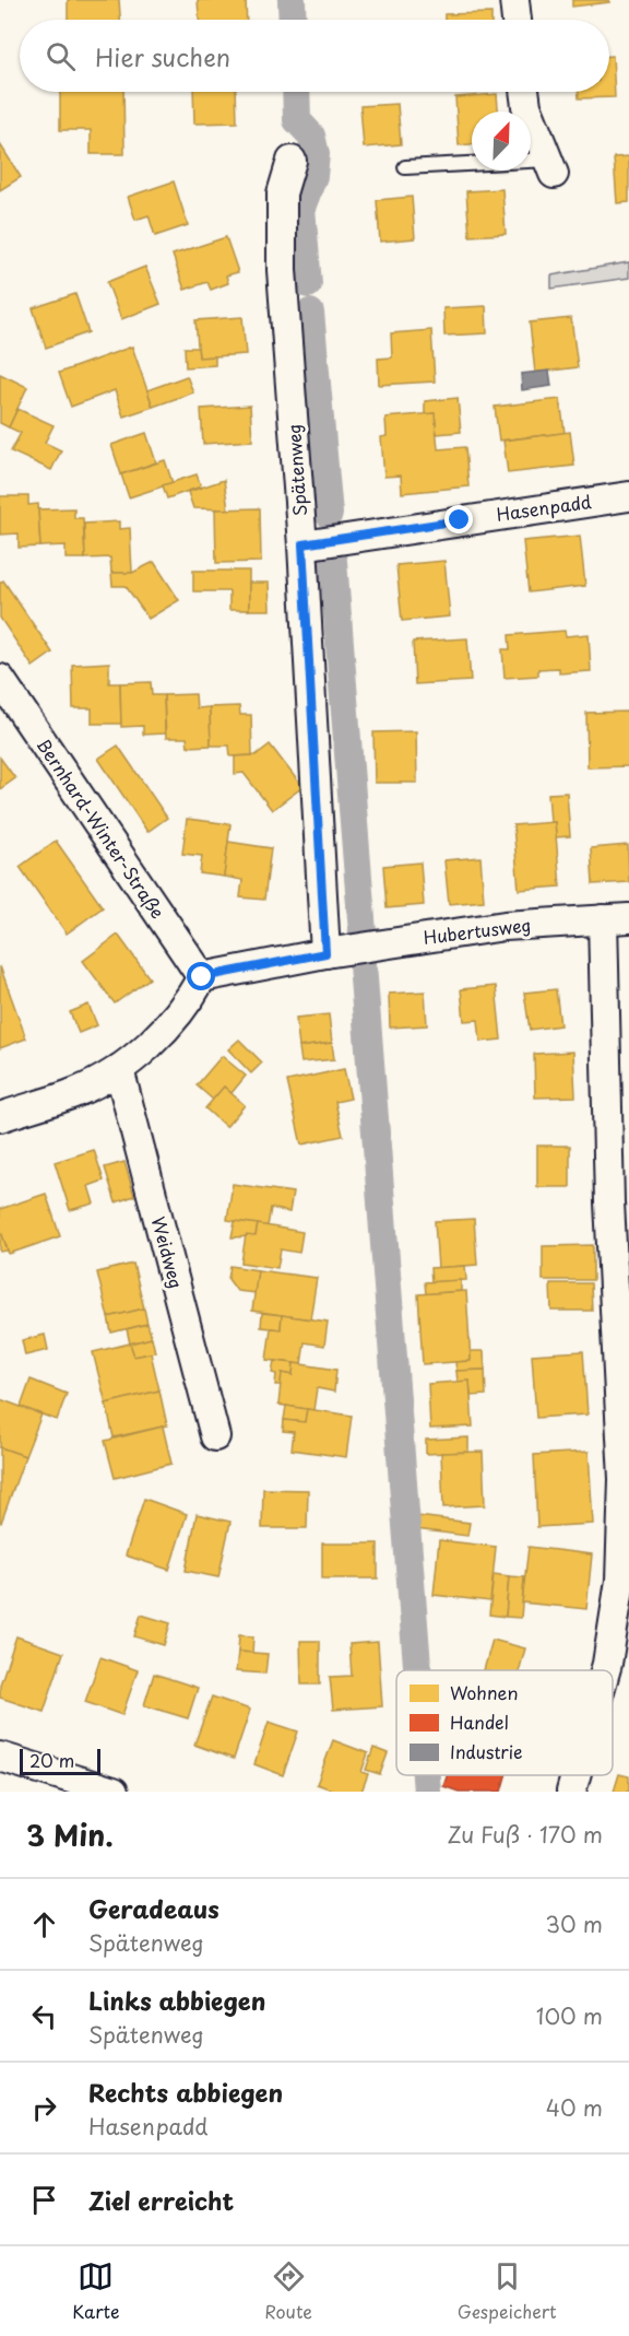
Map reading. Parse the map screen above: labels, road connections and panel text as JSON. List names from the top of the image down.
{
  "streets": {
    "street": [
      "Spätenweg",
      "Hasenpadd",
      "Bernhard-Winter-Straße",
      "Hubertusweg",
      "Weidweg"
    ]
  },
  "crossings": [
    ["Spätenweg", "Hasenpadd"],
    ["Spätenweg", "Hubertusweg"]
  ],
  "legend": ["Wohnen", "Handel", "Industrie"],
  "scale_bar": "20 m",
  "north": "top right",
  "page": {
    "search": "Hier suchen",
    "scale": "20 m",
    "heading": ["3 Min.", "Zu Fuß · 170 m"],
    "list": [
      ["Geradeaus", "Spätenweg", "30 m"],
      ["Links abbiegen", "Spätenweg", "100 m"],
      ["Rechts abbiegen", "Hasenpadd", "40 m"],
      "Ziel erreicht"
    ],
    "nav": ["Karte", "Route", "Gespeichert"]
  }
}
